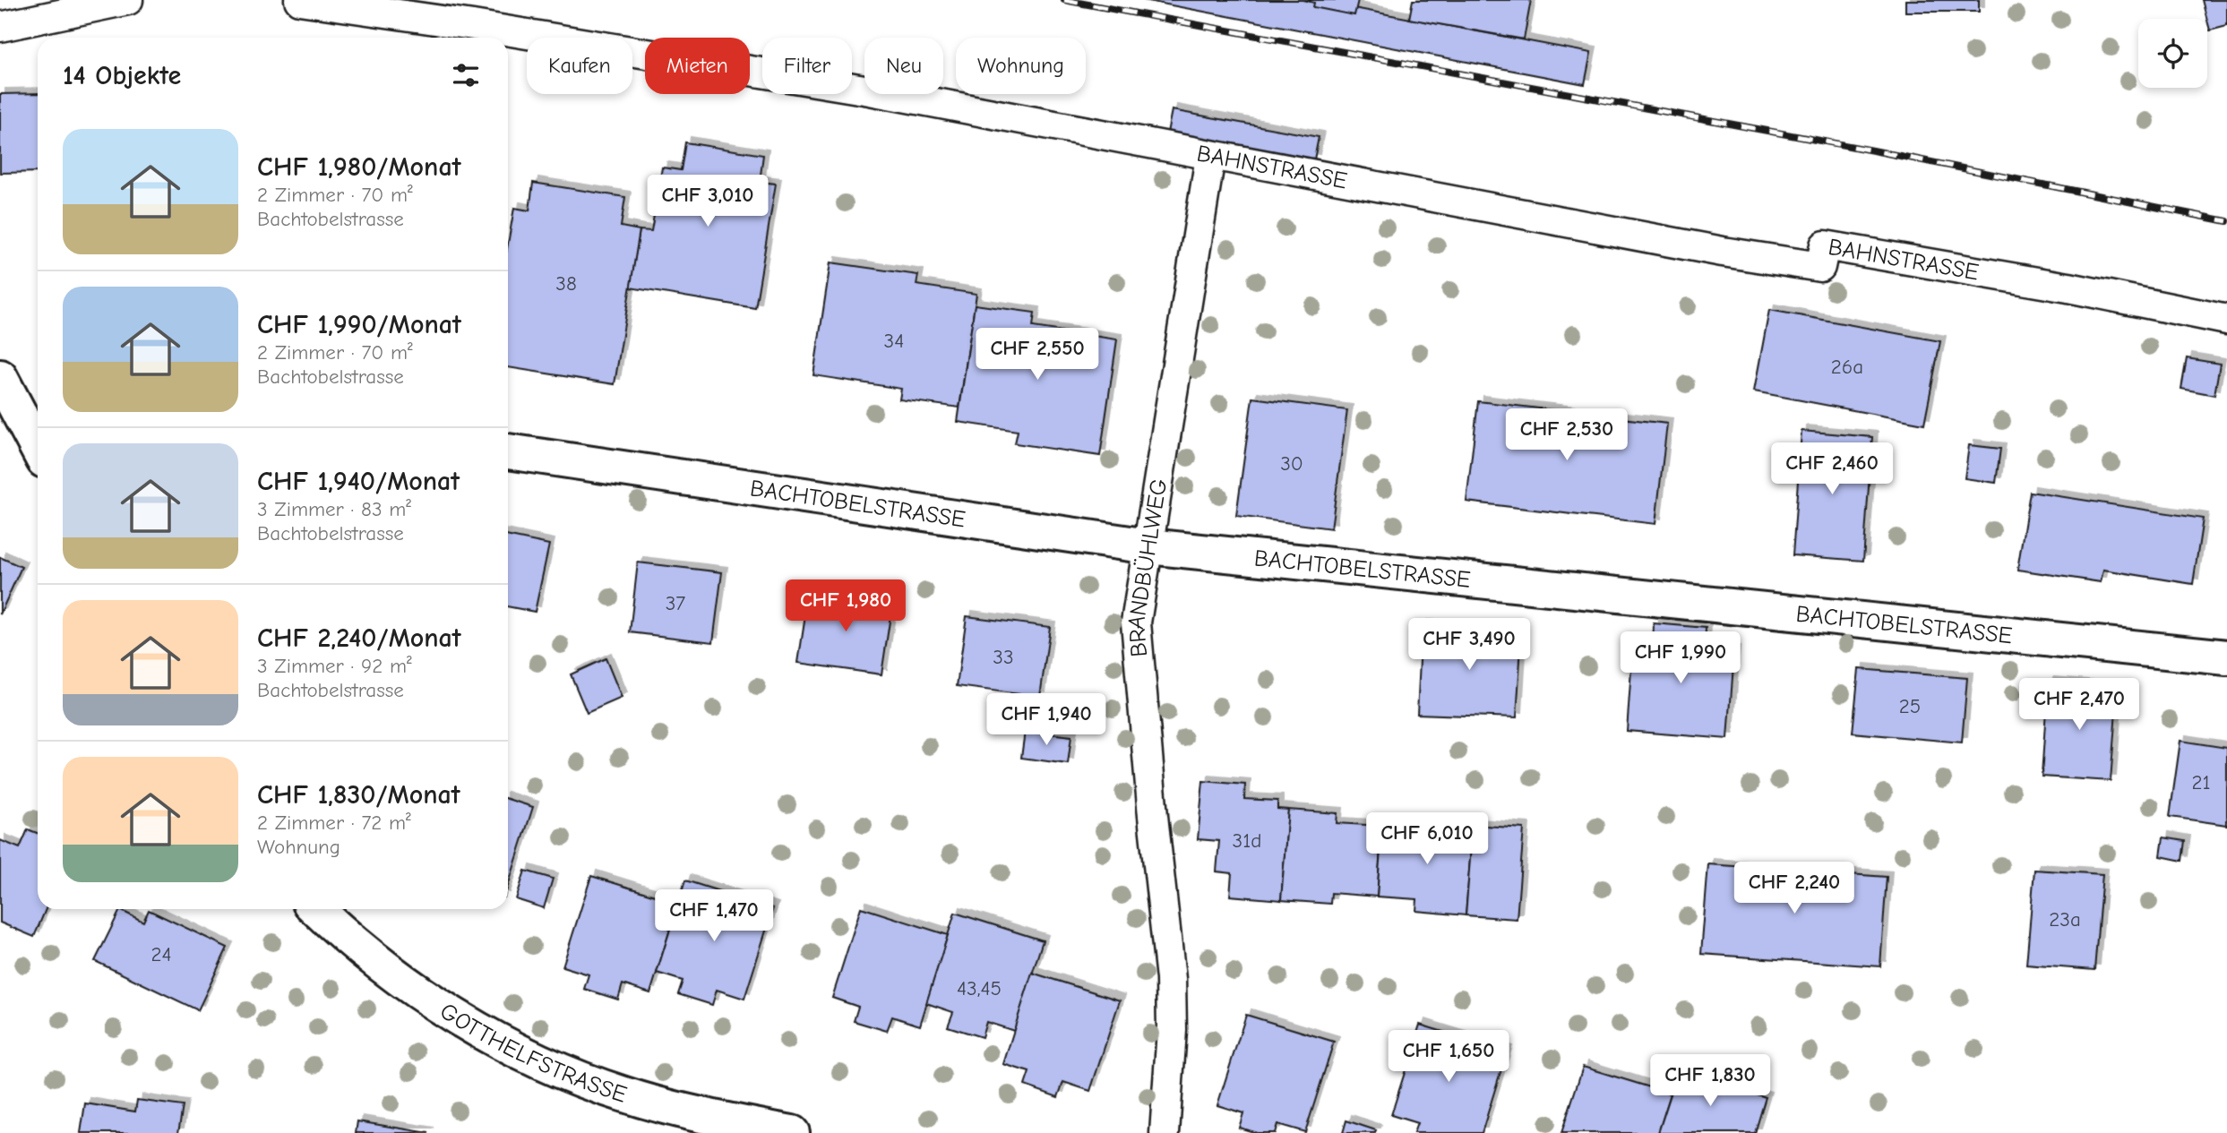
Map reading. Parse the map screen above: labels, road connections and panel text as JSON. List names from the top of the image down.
{
  "streets": {
    "street": ["BACHTOBELSTRASSE", "GOTTHELFSTRASSE"],
    "lane": ["BAHNSTRASSE", "BRANDBÜHLWEG"]
  },
  "crossings": [
    ["BAHNSTRASSE", "BRANDBÜHLWEG"],
    ["BACHTOBELSTRASSE", "BRANDBÜHLWEG"]
  ],
  "house_numbers": [
    "38",
    "34",
    "26a",
    "30",
    "37",
    "33",
    "25",
    "21",
    "31d",
    "23a",
    "24",
    "43,45"
  ],
  "page": {
    "chip": [
      "Kaufen",
      "Mieten",
      "Filter",
      "Neu",
      "Wohnung"
    ],
    "heading": "14 Objekte",
    "list": [
      {
        "name": "CHF 1,980/Monat",
        "note": "2 Zimmer · 70 m² · Bachtobelstrasse"
      },
      {
        "name": "CHF 1,990/Monat",
        "note": "2 Zimmer · 70 m² · Bachtobelstrasse"
      },
      {
        "name": "CHF 1,940/Monat",
        "note": "3 Zimmer · 83 m² · Bachtobelstrasse"
      },
      {
        "name": "CHF 2,240/Monat",
        "note": "3 Zimmer · 92 m² · Bachtobelstrasse"
      },
      {
        "name": "CHF 1,830/Monat",
        "note": "2 Zimmer · 72 m² · Wohnung"
      }
    ],
    "price": [
      "CHF 3,010",
      "CHF 2,550",
      "CHF 2,530",
      "CHF 2,460",
      "CHF 1,980",
      "CHF 3,490",
      "CHF 1,990",
      "CHF 2,470",
      "CHF 1,940",
      "CHF 6,010",
      "CHF 2,240",
      "CHF 1,470",
      "CHF 1,650",
      "CHF 1,830"
    ]
  }
}
